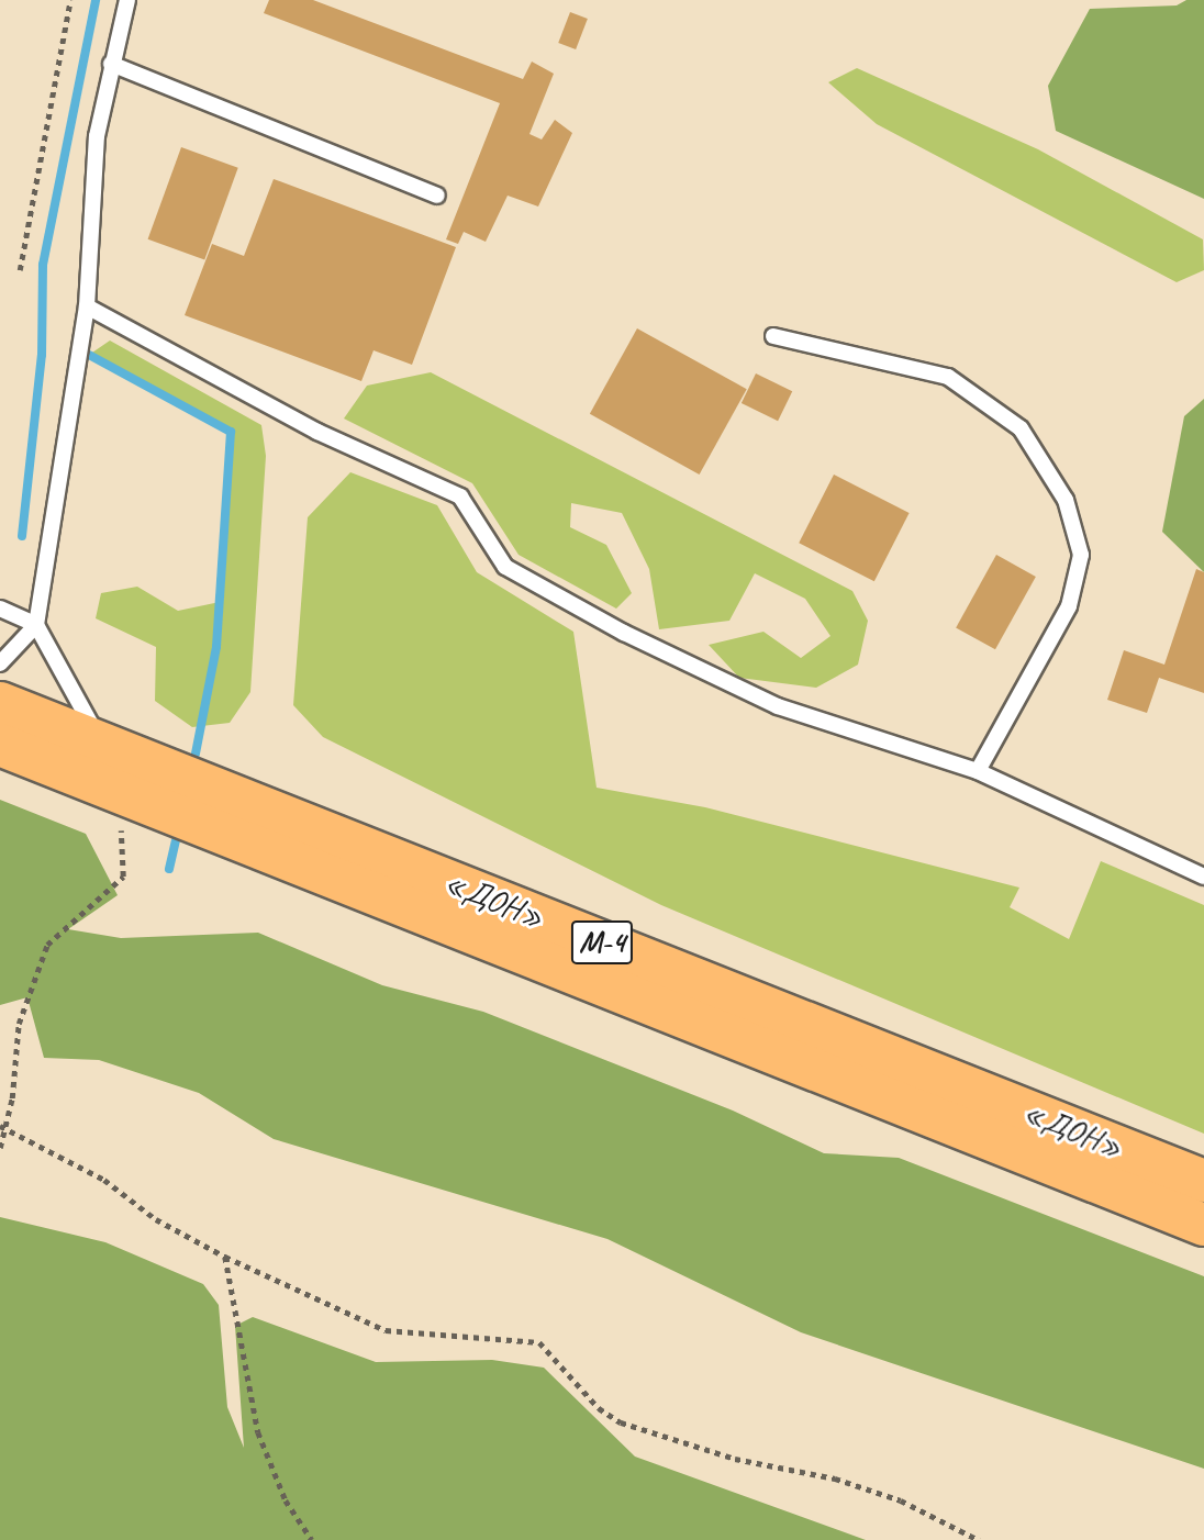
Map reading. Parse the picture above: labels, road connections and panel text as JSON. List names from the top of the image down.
{
  "streets": {
    "highway": ["«ДОН»", "М-4"]
  },
  "crossings": [
    ["«ДОН»", "М-4"]
  ]
}
